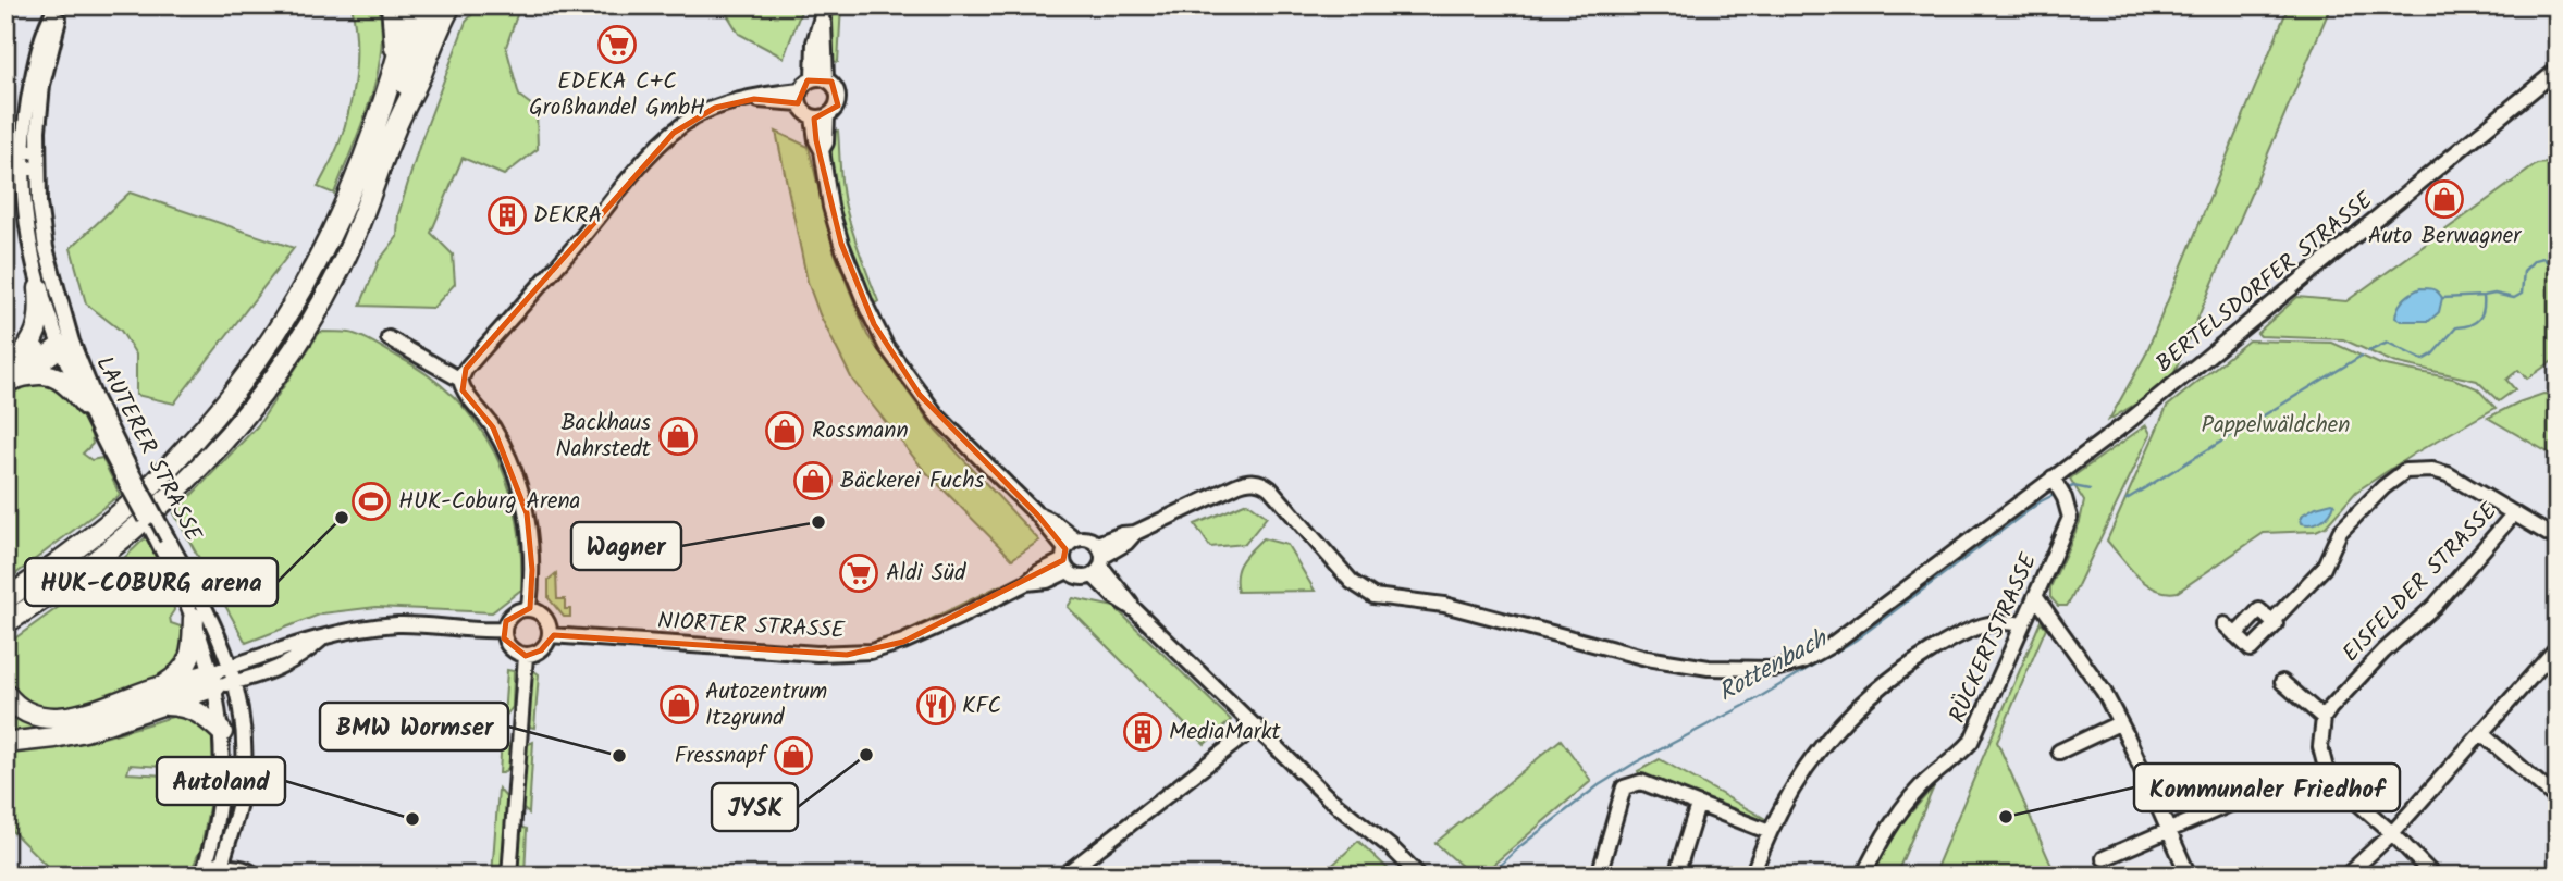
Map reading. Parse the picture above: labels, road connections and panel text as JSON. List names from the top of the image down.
{
  "streets": {
    "street": [
      "BERTELSDORFER STRASSE",
      "LAUTERER STRASSE",
      "EISFELDER STRASSE",
      "NIORTER STRASSE",
      "RÜCKERTSTRASSE"
    ]
  },
  "crossings": [
    ["BERTELSDORFER STRASSE", "RÜCKERTSTRASSE"]
  ],
  "water": ["Rottenbach"],
  "parks": ["Pappelwäldchen"],
  "places": {
    "supermarket": ["EDEKA C+C Großhandel GmbH", "Aldi Süd"],
    "shop": [
      "Auto Berwagner",
      "Rossmann",
      "Backhaus Nahrstedt",
      "Bäckerei Fuchs",
      "Autozentrum Itzgrund",
      "Fressnapf"
    ],
    "building": ["DEKRA", "MediaMarkt"],
    "sports": ["HUK-Coburg Arena"],
    "other": [
      "HUK-COBURG arena",
      "Wagner",
      "JYSK",
      "BMW Wormser",
      "Kommunaler Friedhof",
      "Autoland"
    ],
    "restaurant": ["KFC"]
  }
}
